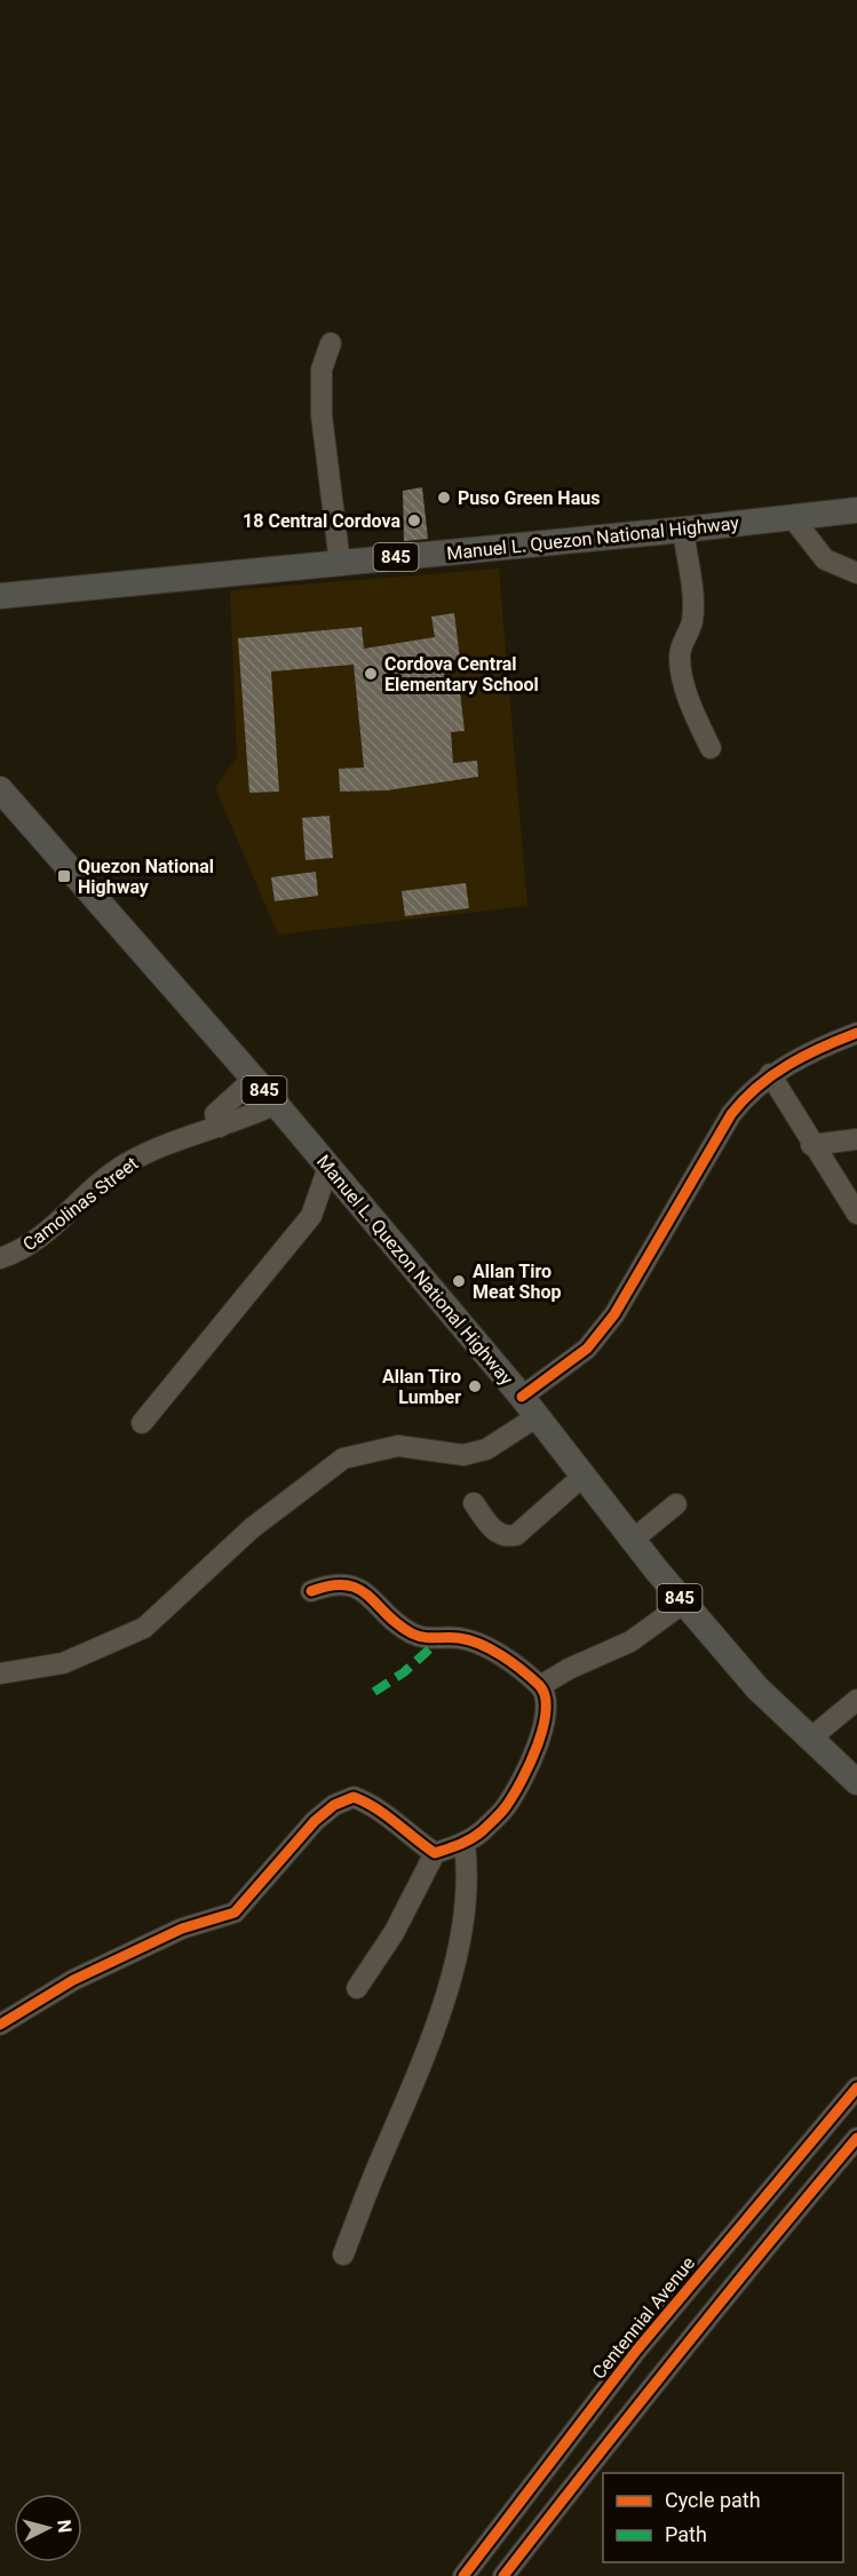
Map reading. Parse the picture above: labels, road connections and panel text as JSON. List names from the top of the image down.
{
  "streets": {
    "main road": ["Manuel L. Quezon National Highway", "845"],
    "street": ["Camolinas Street", "Centennial Avenue"]
  },
  "crossings": [
    ["Manuel L. Quezon National Highway", "Camolinas Street"]
  ],
  "places": {
    "other": [
      "Puso Green Haus",
      "18 Central Cordova",
      "Cordova Central Elementary School",
      "Allan Tiro Meat Shop",
      "Allan Tiro Lumber"
    ],
    "transit": ["Quezon National Highway"]
  },
  "legend": ["Cycle path", "Path"],
  "north": "right"
}
